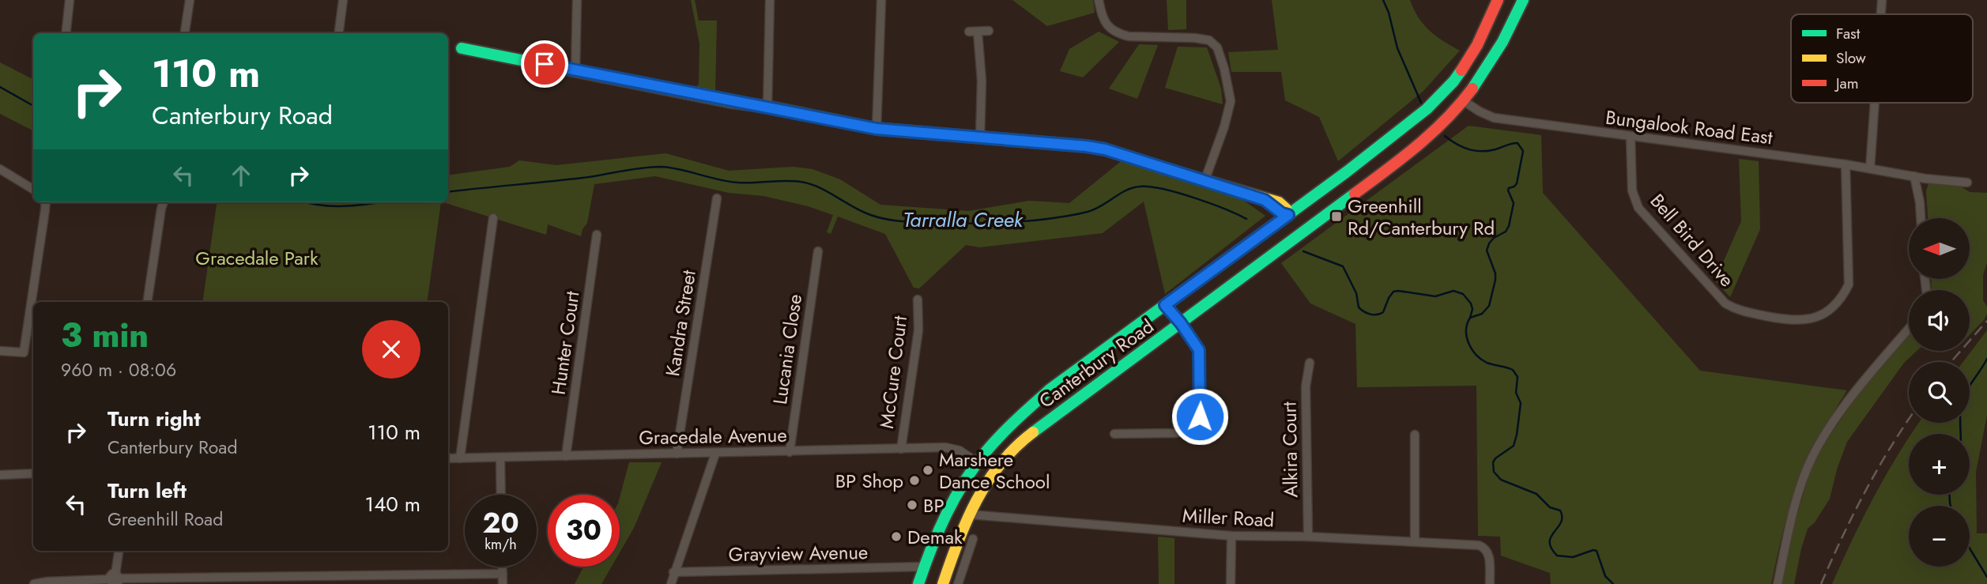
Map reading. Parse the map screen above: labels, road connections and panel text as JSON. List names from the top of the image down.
{
  "streets": {
    "main road": ["Canterbury Road"],
    "street": [
      "Bungalook Road East",
      "Bell Bird Drive",
      "Kandra Street",
      "Hunter Court",
      "Lucania Close",
      "McCure Court",
      "Gracedale Avenue",
      "Alkira Court",
      "Miller Road",
      "Grayview Avenue"
    ]
  },
  "crossings": [
    ["Bungalook Road East", "Bell Bird Drive"],
    ["Bungalook Road East", "Canterbury Road"],
    ["Kandra Street", "Gracedale Avenue"],
    ["Hunter Court", "Gracedale Avenue"],
    ["Lucania Close", "Gracedale Avenue"],
    ["Canterbury Road", "Gracedale Avenue"],
    ["Canterbury Road", "Miller Road"],
    ["Canterbury Road", "Grayview Avenue"],
    ["McCure Court", "Gracedale Avenue"],
    ["Alkira Court", "Miller Road"]
  ],
  "water": ["Tarralla Creek"],
  "parks": ["Gracedale Park"],
  "places": {
    "transit": ["Greenhill Rd/Canterbury Rd"],
    "other": [
      "Marshere Dance School",
      "BP Shop",
      "BP",
      "Demak"
    ]
  },
  "legend": ["Fast", "Slow", "Jam"],
  "north": "left",
  "page": {
    "turn": ["110 m", "Canterbury Road"],
    "map_buttons": ["+", "−"],
    "heading": ["3 min", "960 m · 08:06"],
    "list": [
      {
        "name": "Turn right",
        "note": "Canterbury Road",
        "value": "110 m"
      },
      {
        "name": "Turn left",
        "note": "Greenhill Road",
        "value": "140 m"
      }
    ],
    "speed": "20 km/h",
    "limit": "30"
  }
}
